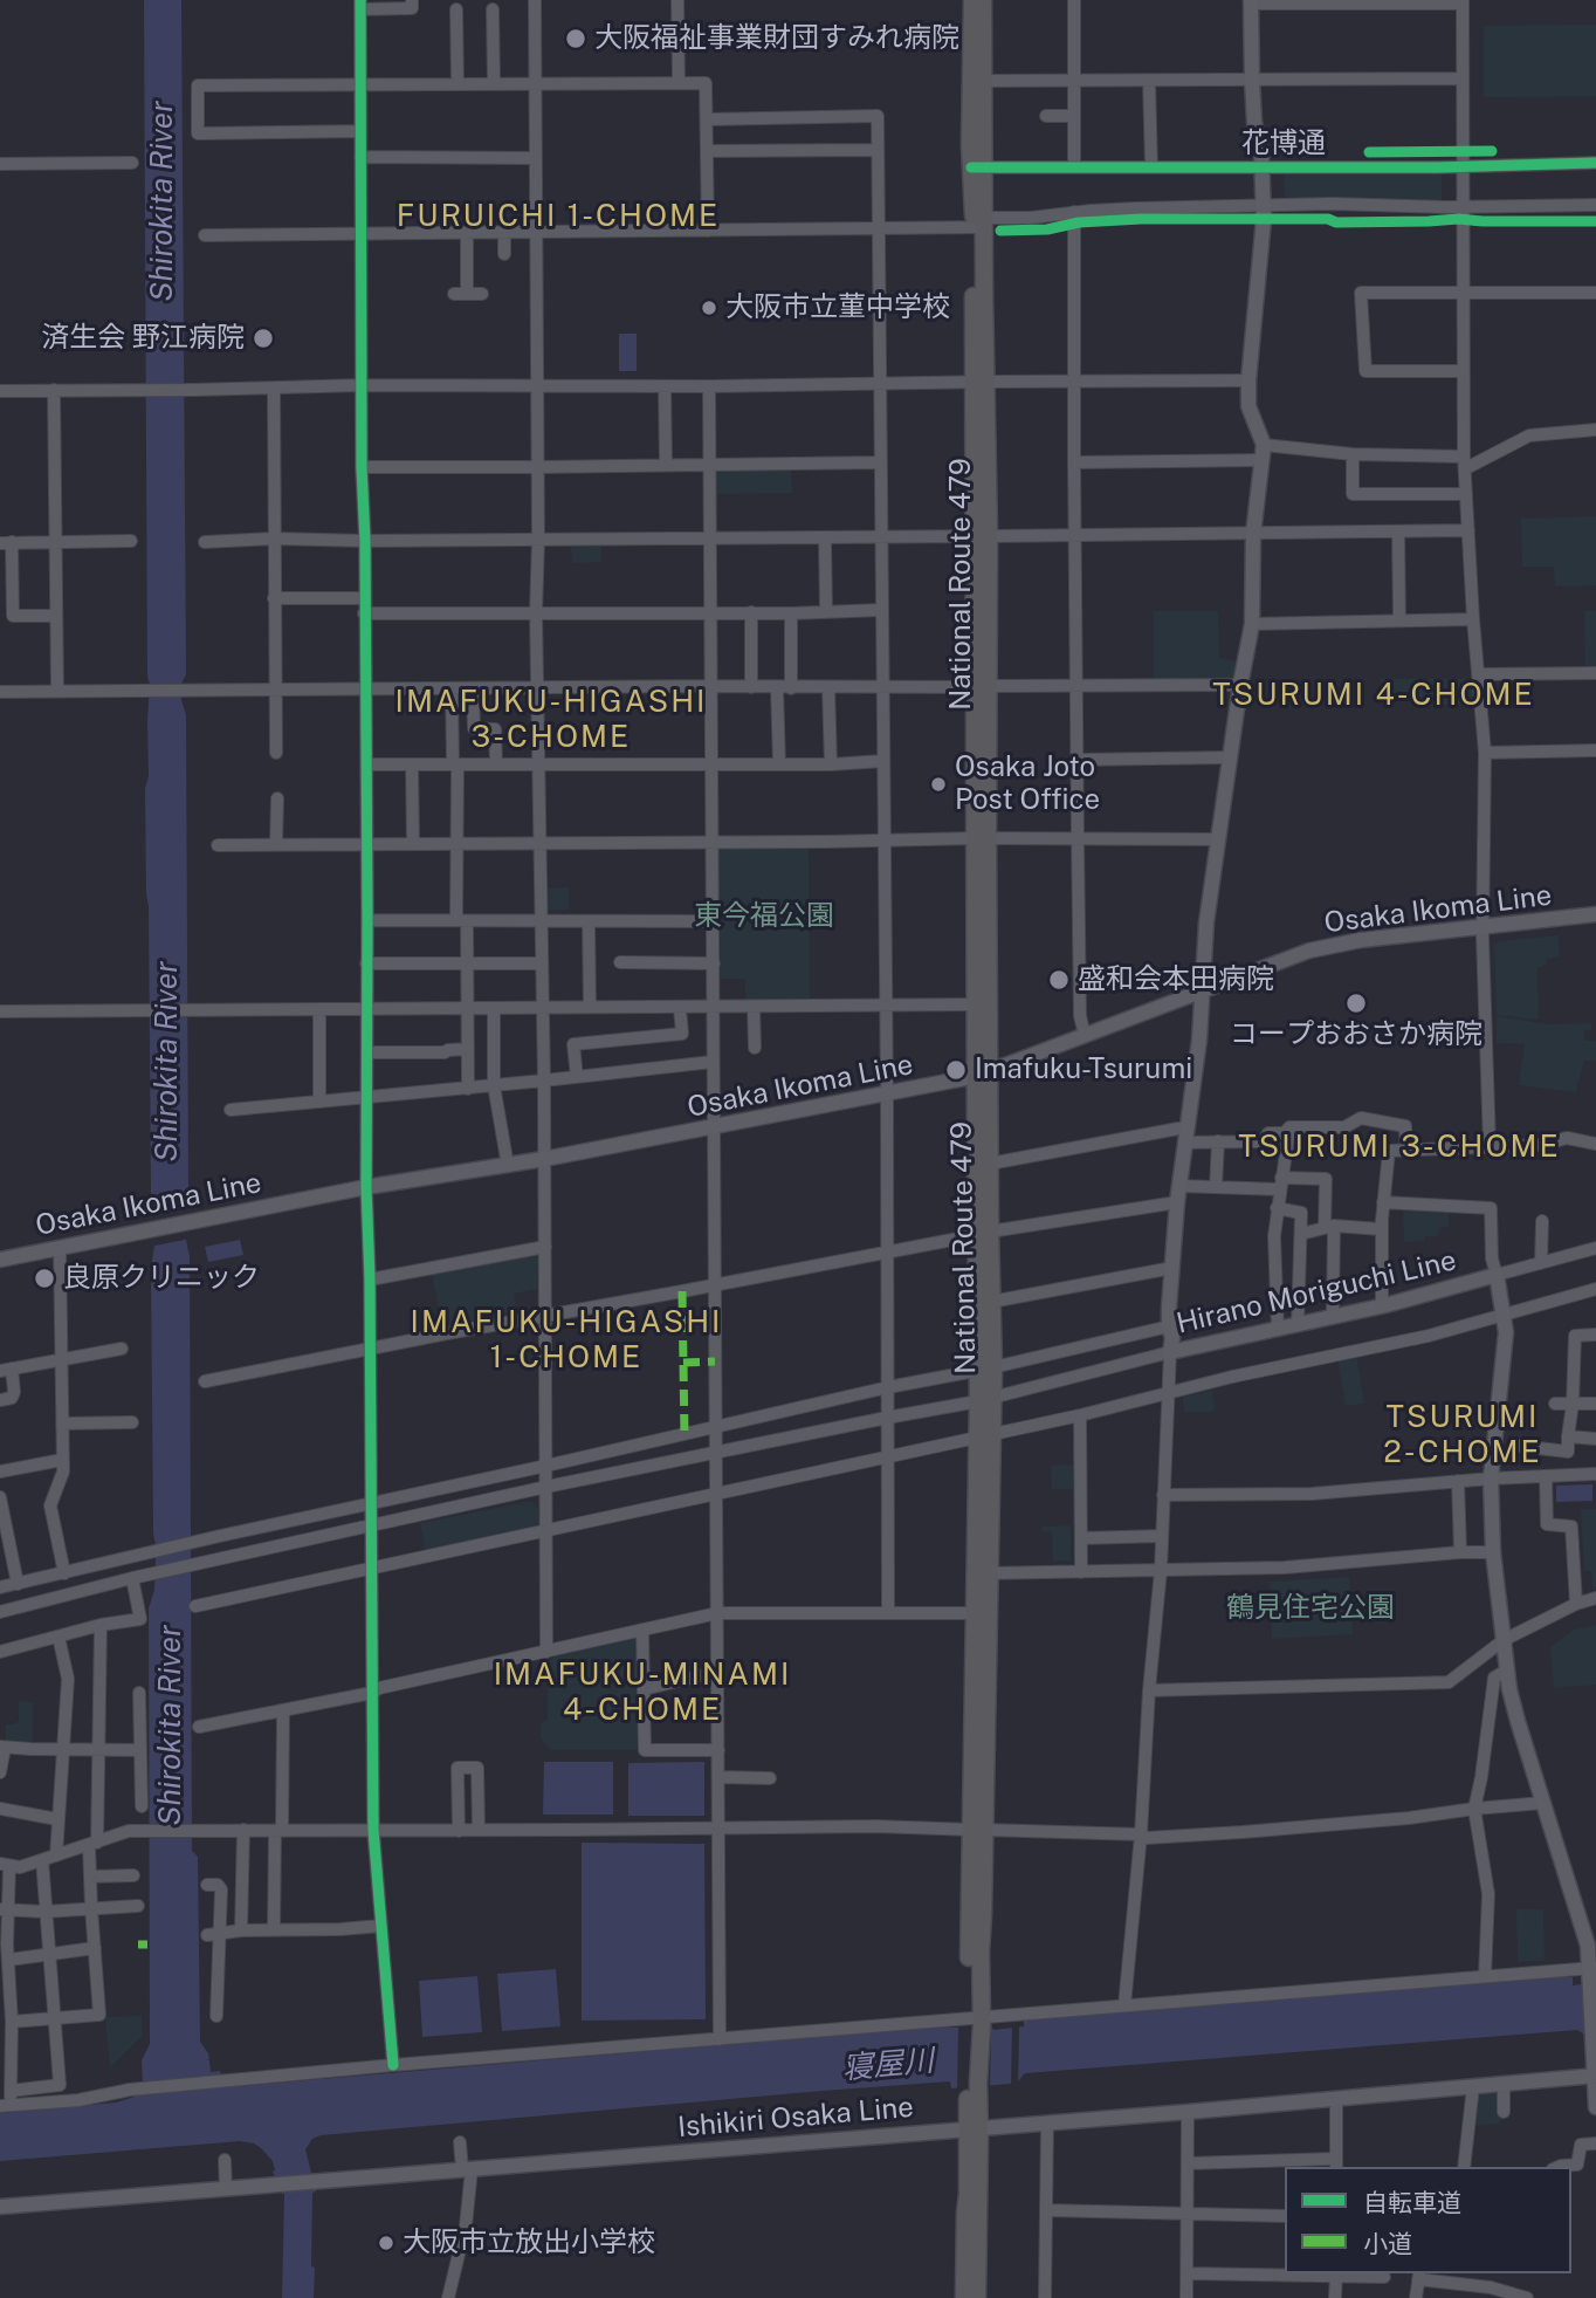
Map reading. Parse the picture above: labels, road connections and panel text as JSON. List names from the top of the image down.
{
  "streets": {
    "highway": ["National Route 479"],
    "main road": ["Osaka Ikoma Line", "Hirano Moriguchi Line", "Ishikiri Osaka Line"],
    "street": ["花博通"]
  },
  "crossings": [
    ["花博通", "National Route 479"],
    ["花博通", "Hirano Moriguchi Line"],
    ["National Route 479", "Osaka Ikoma Line"],
    ["National Route 479", "Ishikiri Osaka Line"],
    ["Osaka Ikoma Line", "Hirano Moriguchi Line"],
    ["Hirano Moriguchi Line", "Ishikiri Osaka Line"]
  ],
  "districts": [
    "FURUICHI 1-CHOME",
    "TSURUMI 4-CHOME",
    "IMAFUKU-HIGASHI 3-CHOME",
    "TSURUMI 3-CHOME",
    "IMAFUKU-HIGASHI 1-CHOME",
    "TSURUMI 2-CHOME",
    "IMAFUKU-MINAMI 4-CHOME"
  ],
  "water": ["Shirokita River", "寝屋川"],
  "parks": ["東今福公園", "鶴見住宅公園"],
  "places": [
    "大阪福祉事業財団すみれ病院",
    "大阪市立菫中学校",
    "済生会 野江病院",
    "Osaka Joto Post Office",
    "盛和会本田病院",
    "コープおおさか病院",
    "Imafuku-Tsurumi",
    "良原クリニック",
    "大阪市立放出小学校"
  ],
  "legend": ["自転車道", "小道"]
}
